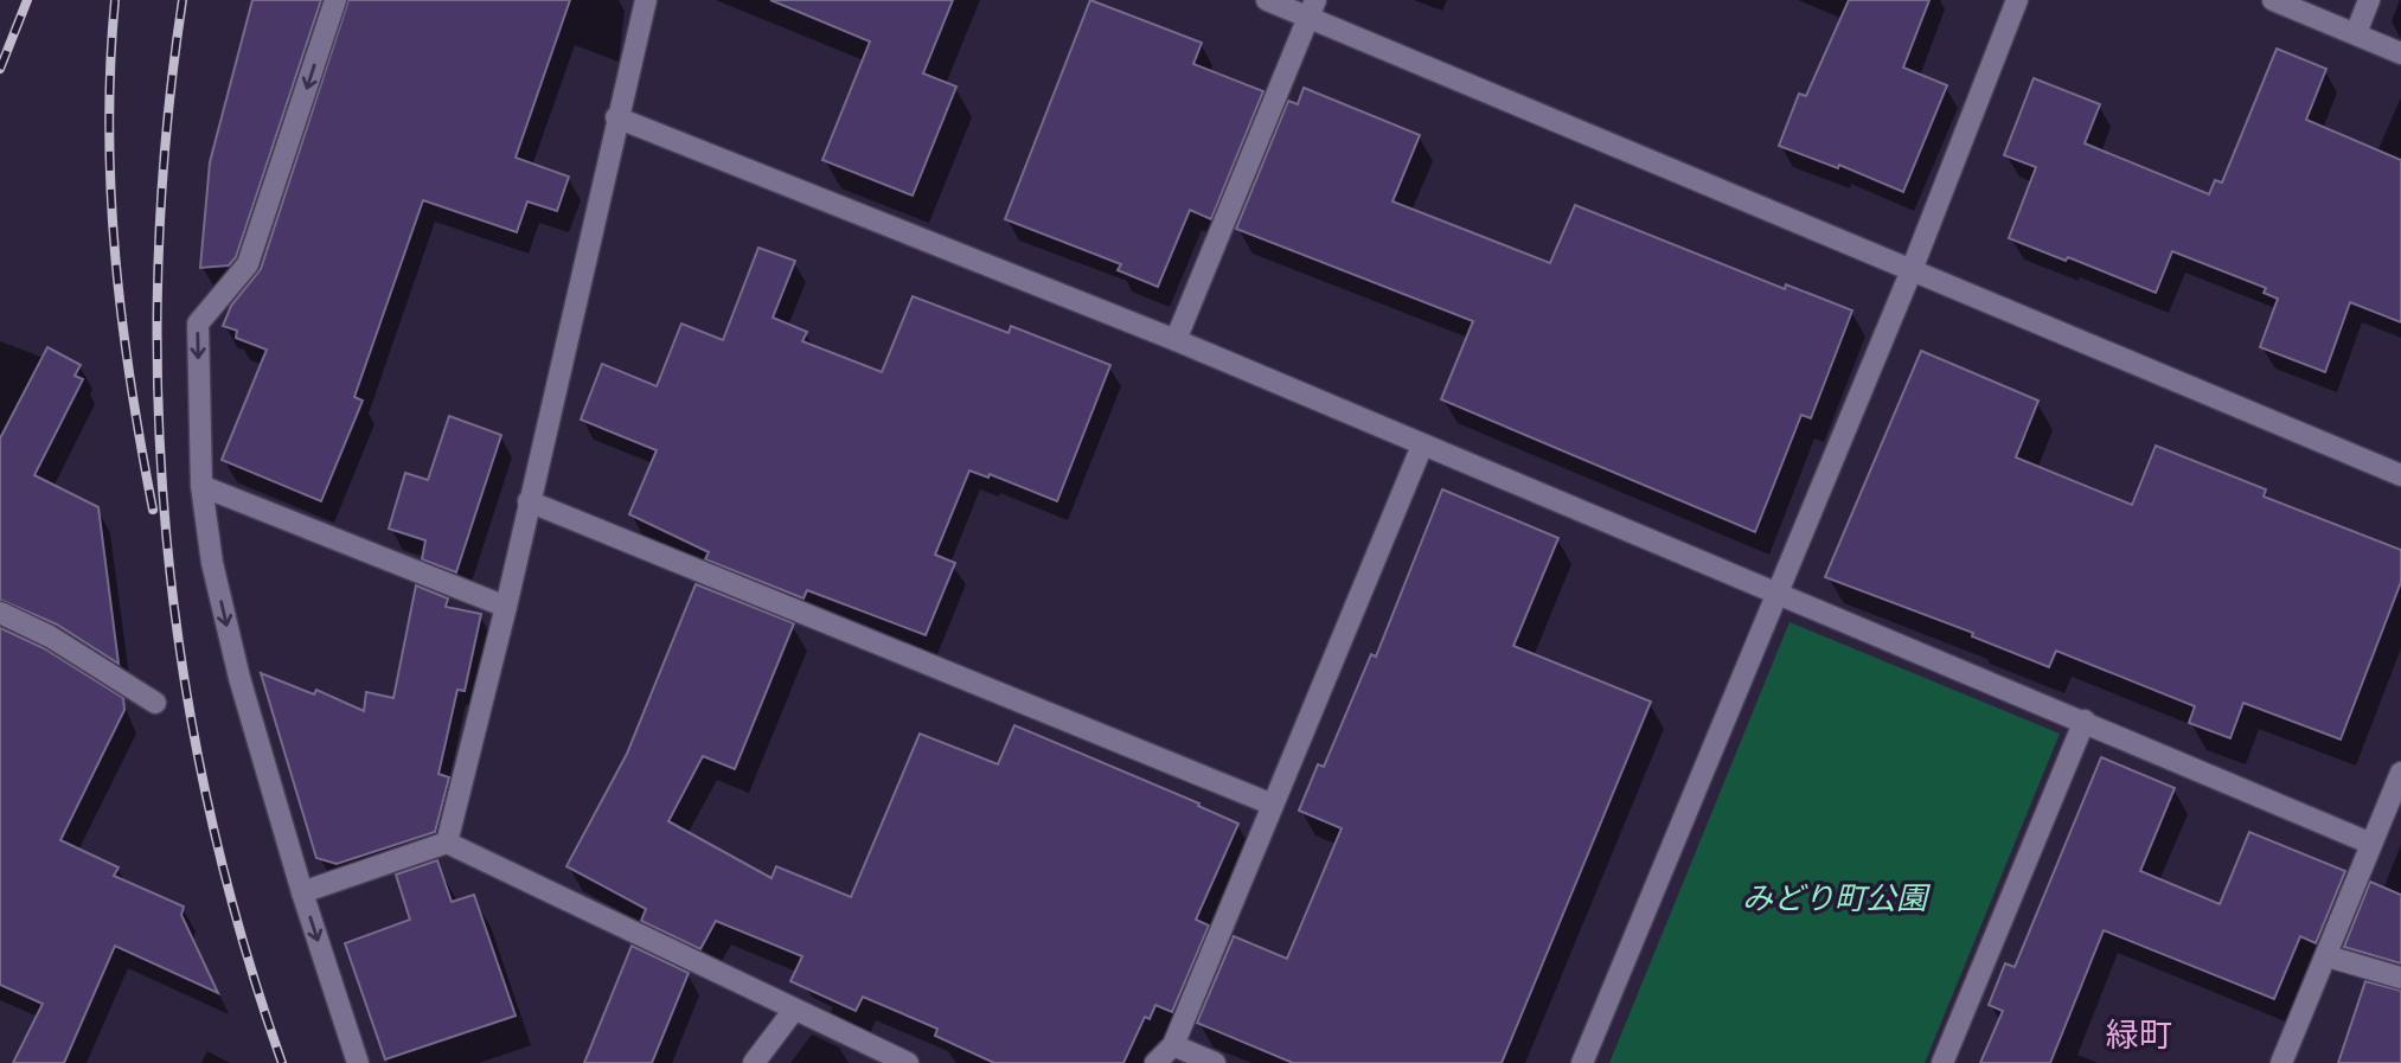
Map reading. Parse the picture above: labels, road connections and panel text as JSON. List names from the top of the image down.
{
  "districts": ["緑町"],
  "parks": ["みどり町公園"]
}
